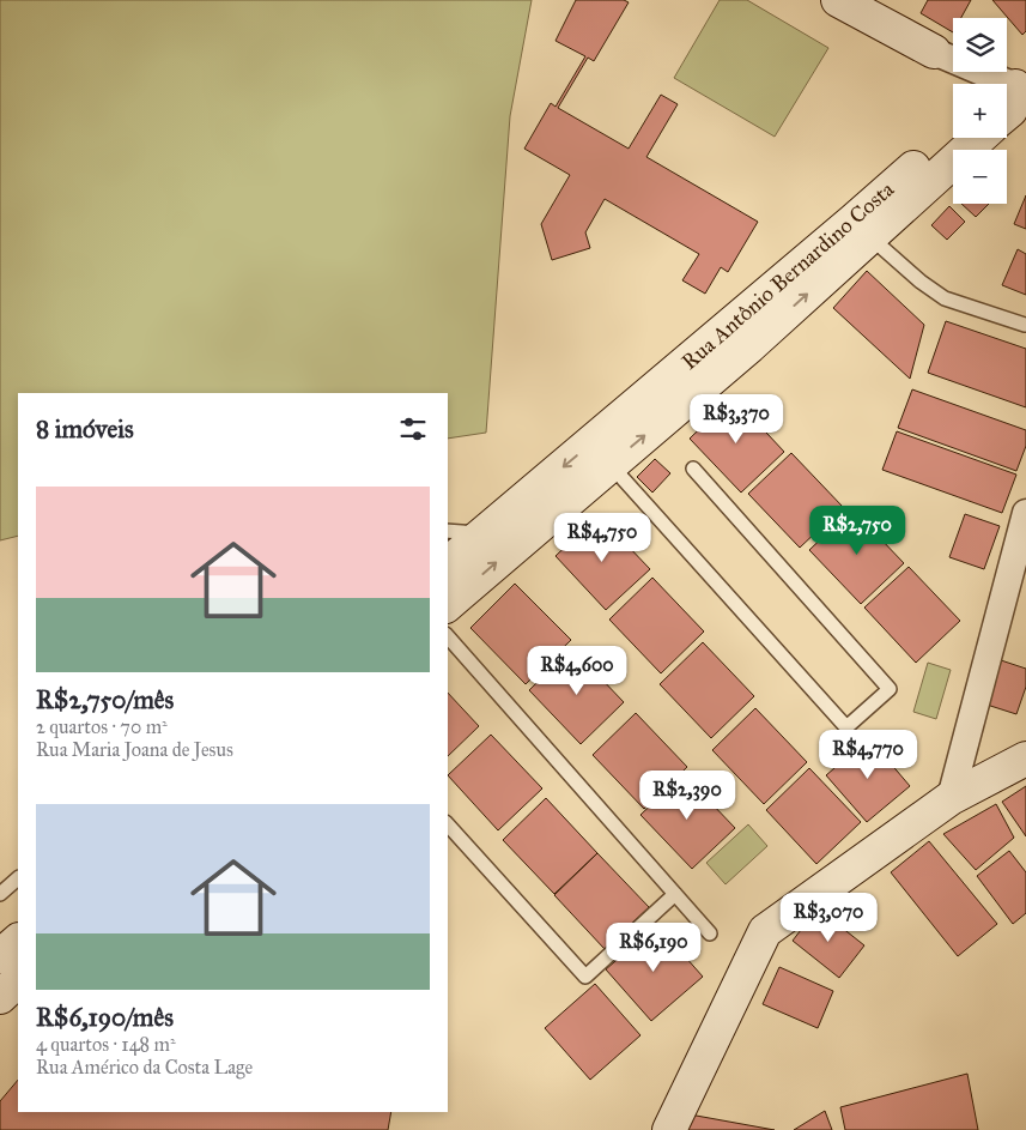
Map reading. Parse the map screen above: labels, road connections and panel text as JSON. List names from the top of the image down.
{
  "streets": {
    "street": ["Rua Antônio Bernardino Costa"]
  },
  "page": {
    "map_buttons": ["+", "−"],
    "heading": "8 imóveis",
    "price": [
      "R$3,370",
      "R$2,750",
      "R$4,750",
      "R$4,600",
      "R$4,770",
      "R$2,390",
      "R$3,070",
      "R$6,190"
    ],
    "list": [
      {
        "name": "R$2,750/mês",
        "note": "2 quartos · 70 m² · Rua Maria Joana de Jesus"
      },
      {
        "name": "R$6,190/mês",
        "note": "4 quartos · 148 m² · Rua Américo da Costa Lage"
      }
    ]
  }
}
